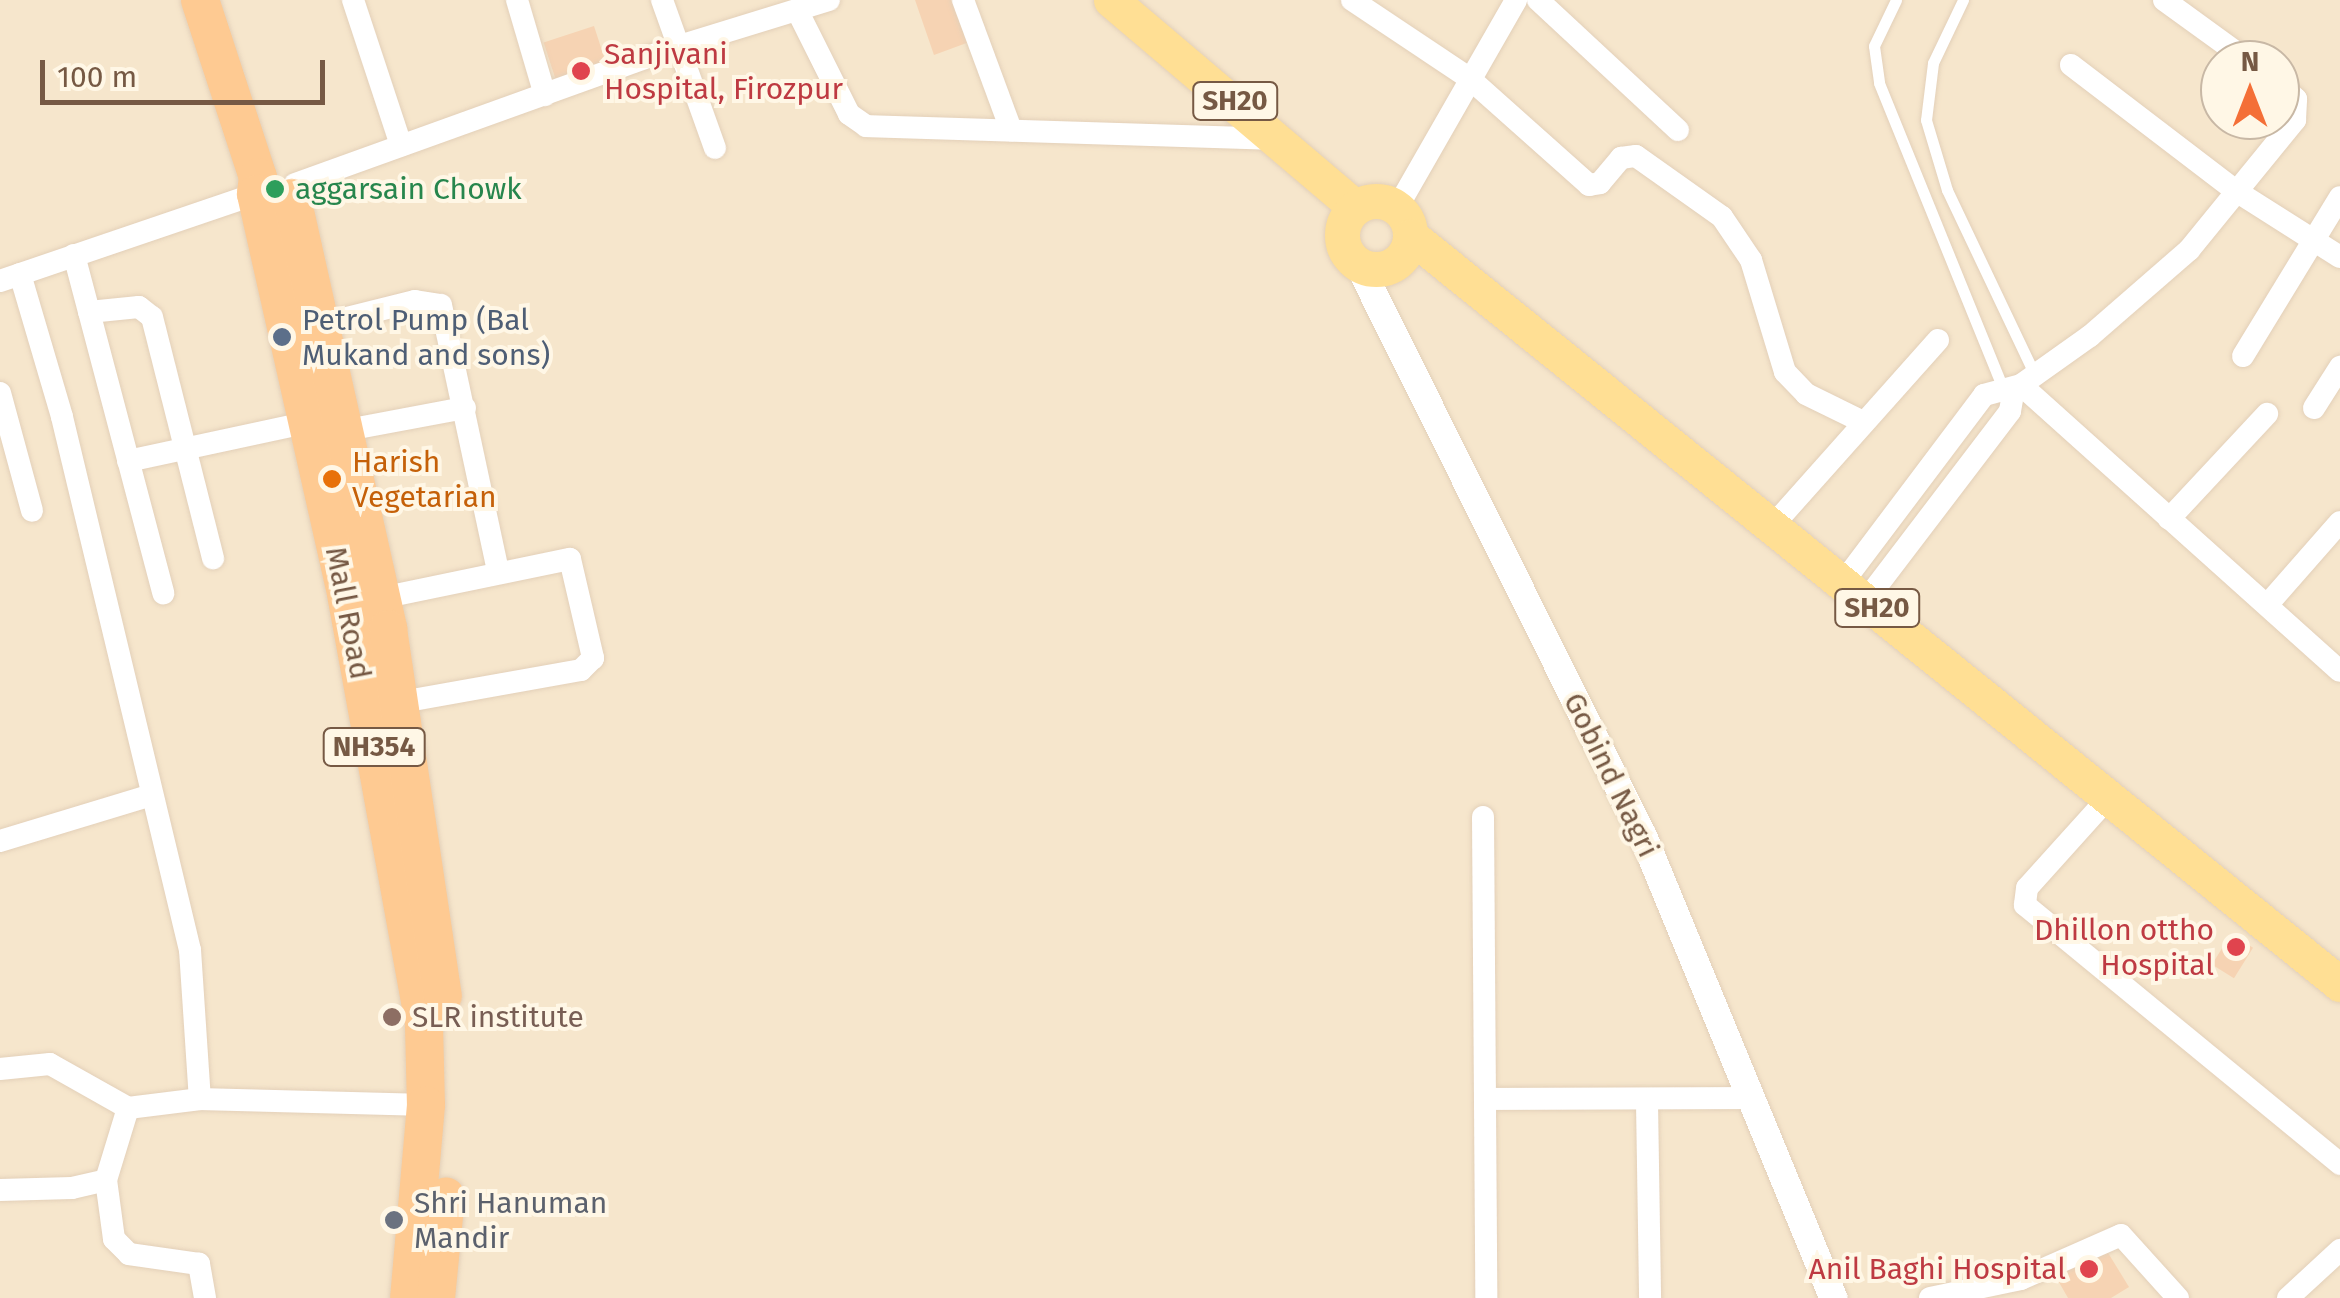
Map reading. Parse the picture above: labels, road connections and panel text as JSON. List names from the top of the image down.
{
  "streets": {
    "highway": ["Mall Road", "NH354"],
    "main road": ["SH20"],
    "street": ["Gobind Nagri"]
  },
  "crossings": [
    ["SH20", "Gobind Nagri"],
    ["Mall Road", "NH354"]
  ],
  "places": [
    "Sanjivani Hospital, Firozpur",
    "aggarsain Chowk",
    "Petrol Pump (Bal Mukand and sons)",
    "Harish Vegetarian",
    "Dhillon ottho Hospital",
    "SLR institute",
    "Shri Hanuman Mandir",
    "Anil Baghi Hospital"
  ],
  "scale_bar": "100 m",
  "north": "top"
}
